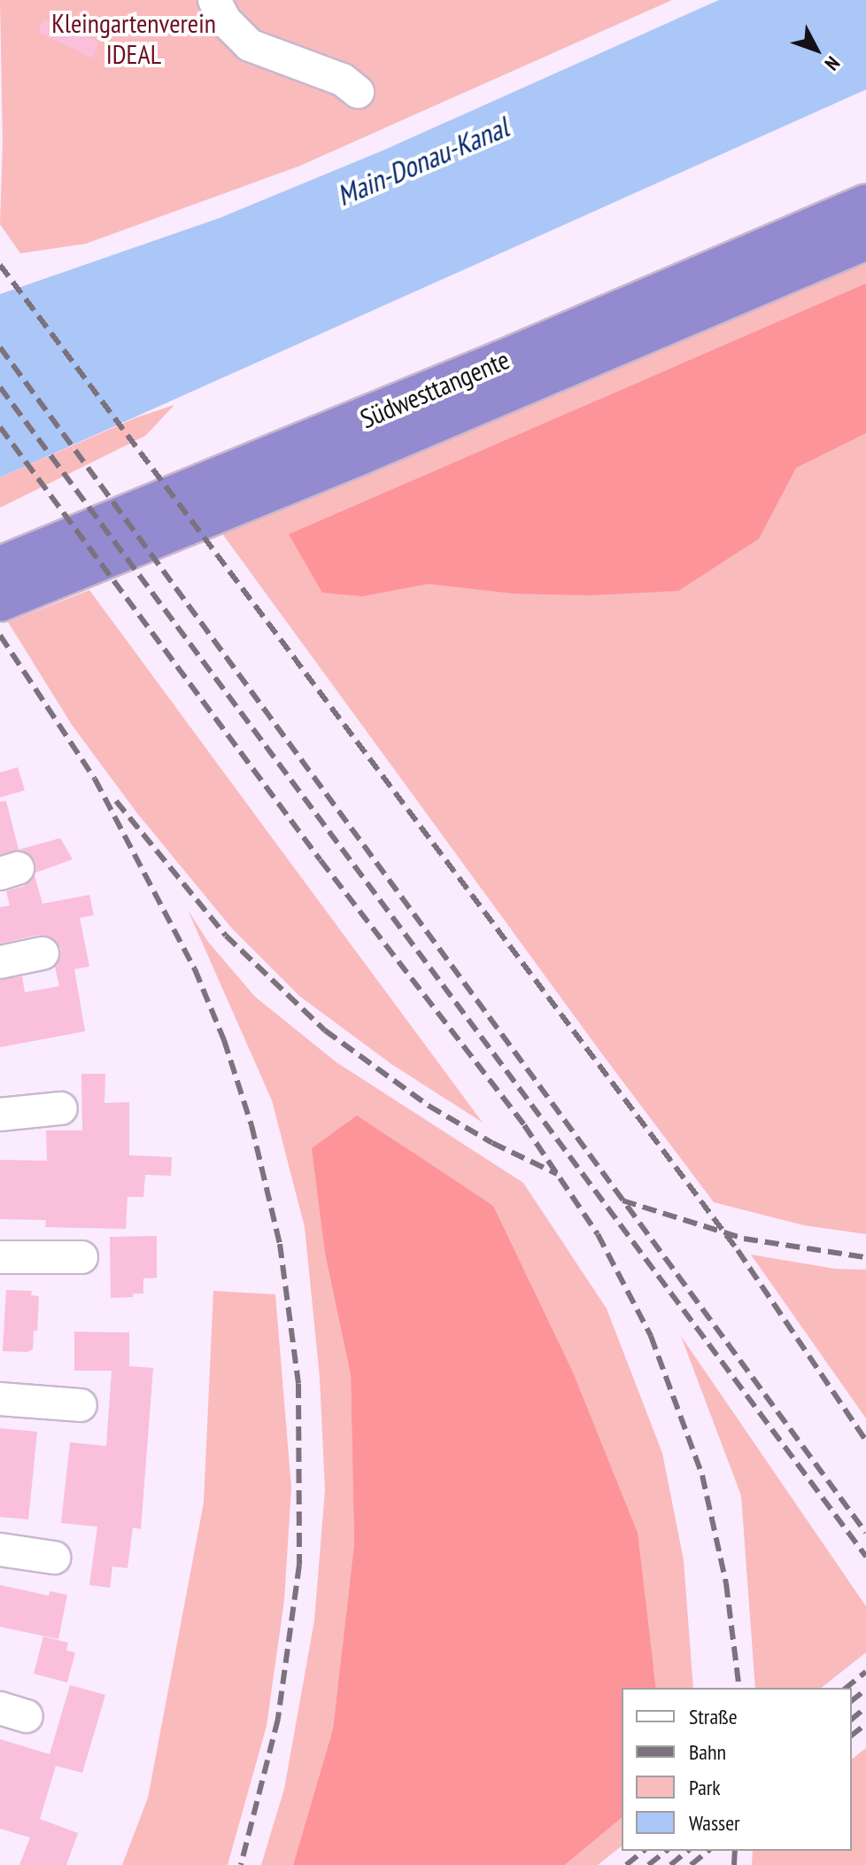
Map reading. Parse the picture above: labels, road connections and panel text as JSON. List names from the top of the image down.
{
  "streets": {
    "highway": ["Südwesttangente"]
  },
  "water": ["Main-Donau-Kanal"],
  "parks": ["Kleingartenverein IDEAL"],
  "legend": [
    "Straße",
    "Bahn",
    "Park",
    "Wasser"
  ],
  "north": "bottom right"
}
